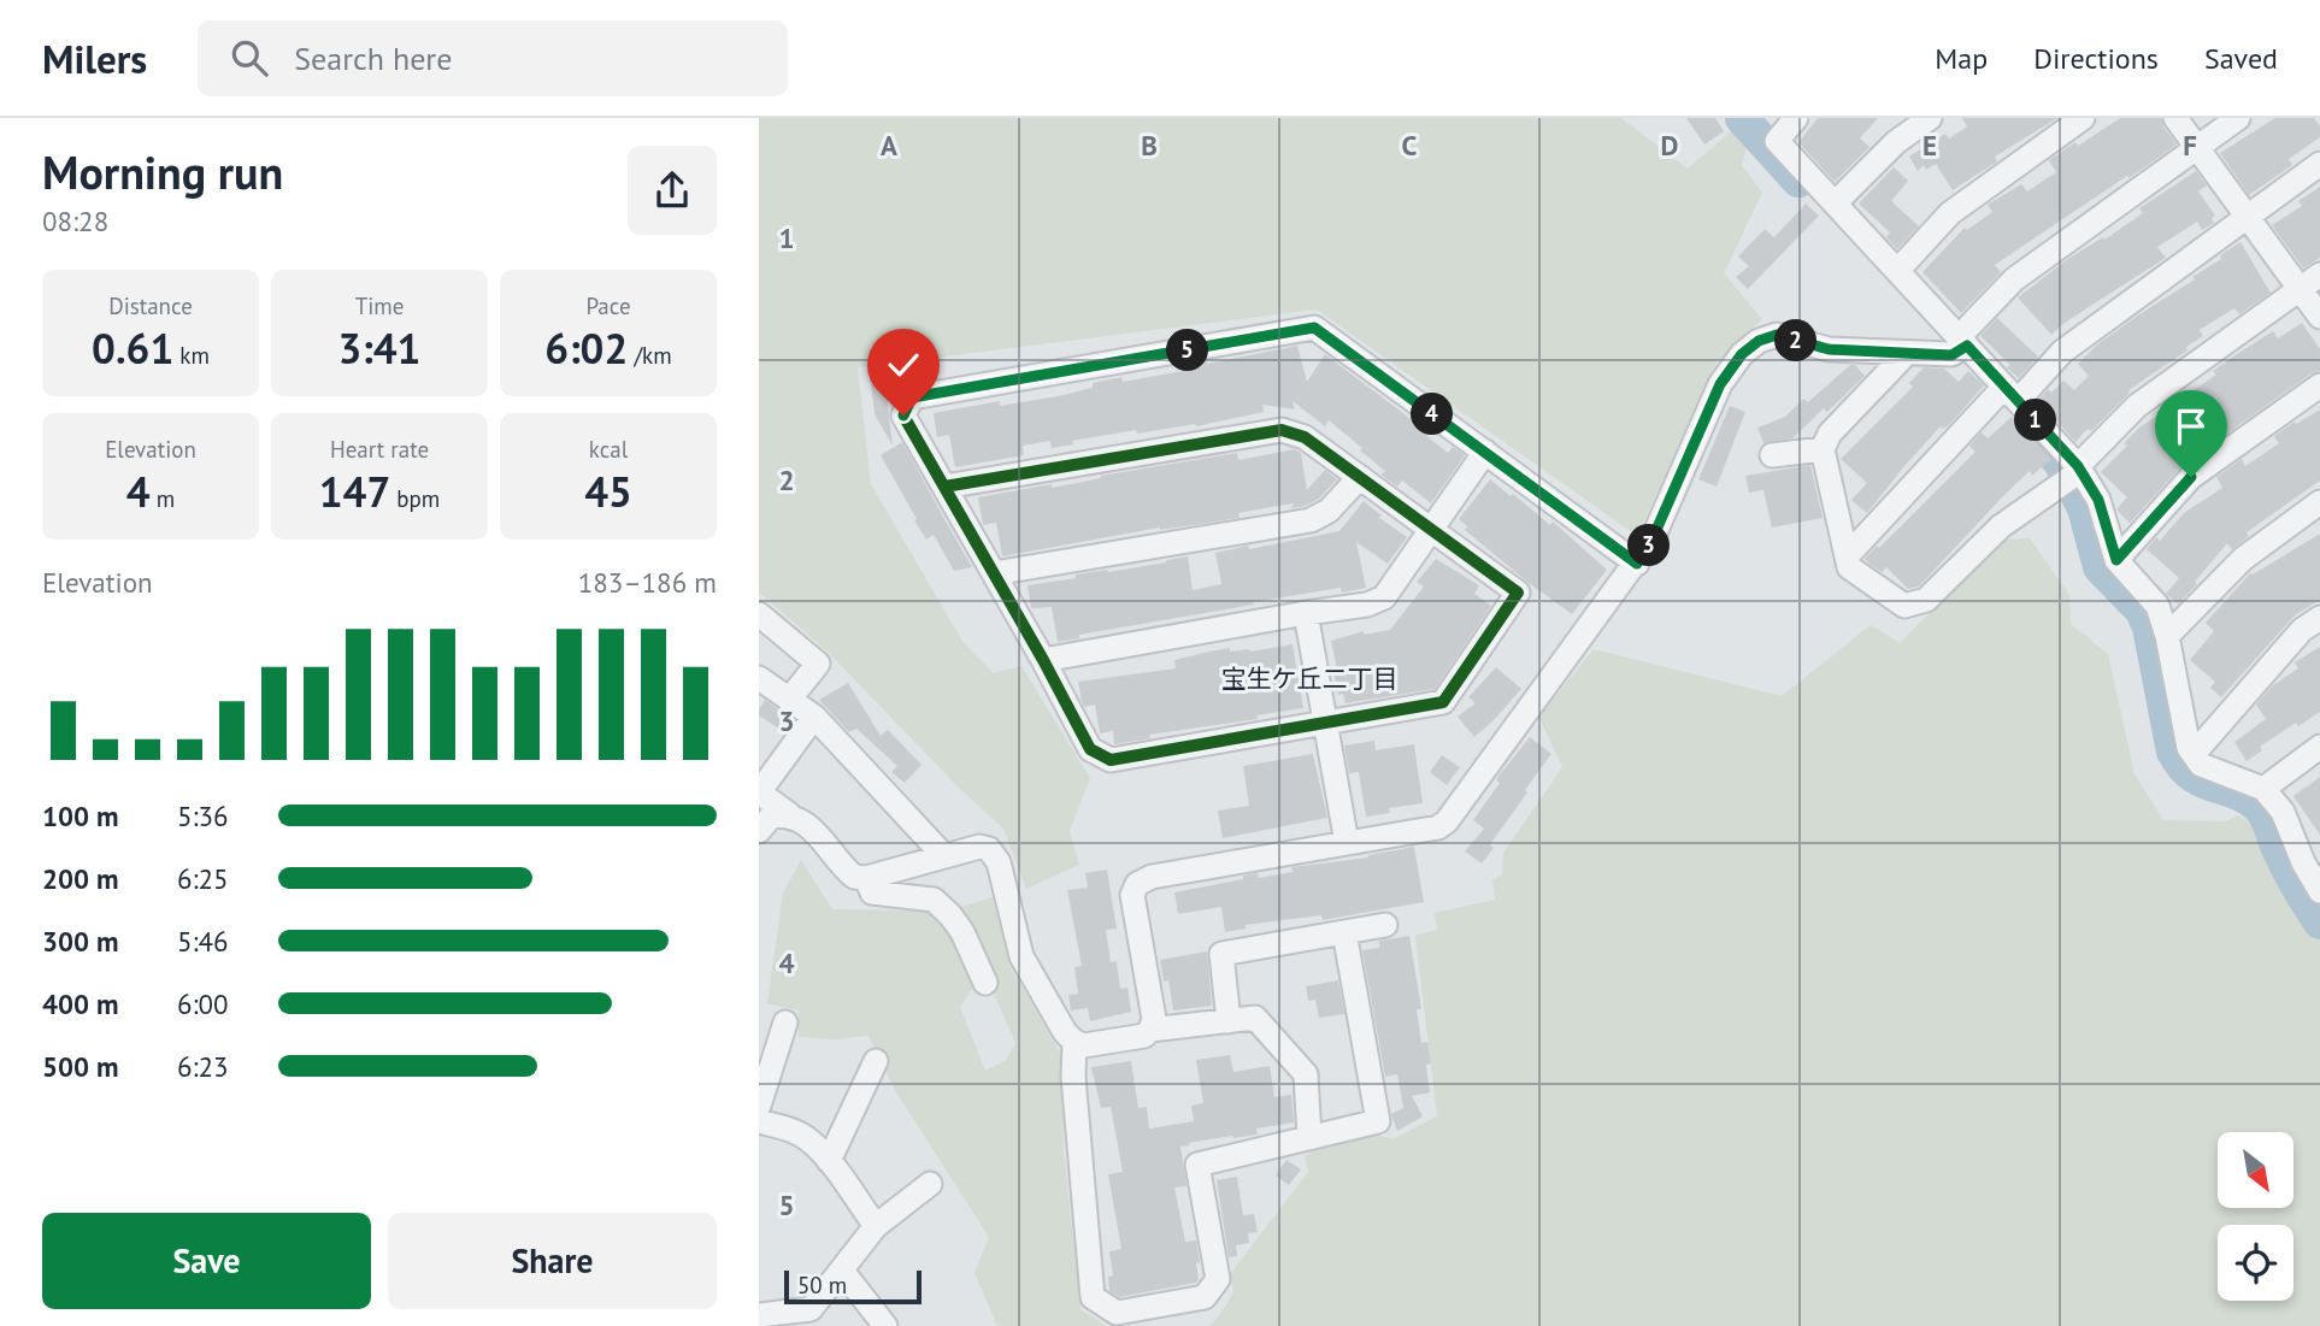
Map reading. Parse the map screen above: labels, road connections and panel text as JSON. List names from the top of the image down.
{
  "districts": ["宝生ケ丘二丁目"],
  "scale_bar": "50 m",
  "north": "bottom right",
  "page": {
    "header": "Milers",
    "search": "Search here",
    "nav": ["Map", "Directions", "Saved"],
    "heading": ["Morning run", "08:28"],
    "stats": [
      ["Distance", "0.61 km"],
      ["Time", "3:41"],
      ["Pace", "6:02 /km"],
      ["Elevation", "4 m"],
      ["Heart rate", "147 bpm"],
      ["kcal", "45"]
    ],
    "pins": [
      "2",
      "5",
      "4",
      "1",
      "3"
    ],
    "chart": ["Elevation", "183–186 m"],
    "list": [
      {
        "name": "100 m",
        "note": "5:36"
      },
      {
        "name": "200 m",
        "note": "6:25"
      },
      {
        "name": "300 m",
        "note": "5:46"
      },
      {
        "name": "400 m",
        "note": "6:00"
      },
      {
        "name": "500 m",
        "note": "6:23"
      }
    ],
    "buttons": ["Save", "Share"],
    "scale": "50 m"
  },
  "grid": {
    "columns": [
      "A",
      "B",
      "C",
      "D",
      "E",
      "F"
    ],
    "rows": [
      "1",
      "2",
      "3",
      "4",
      "5"
    ]
  }
}
